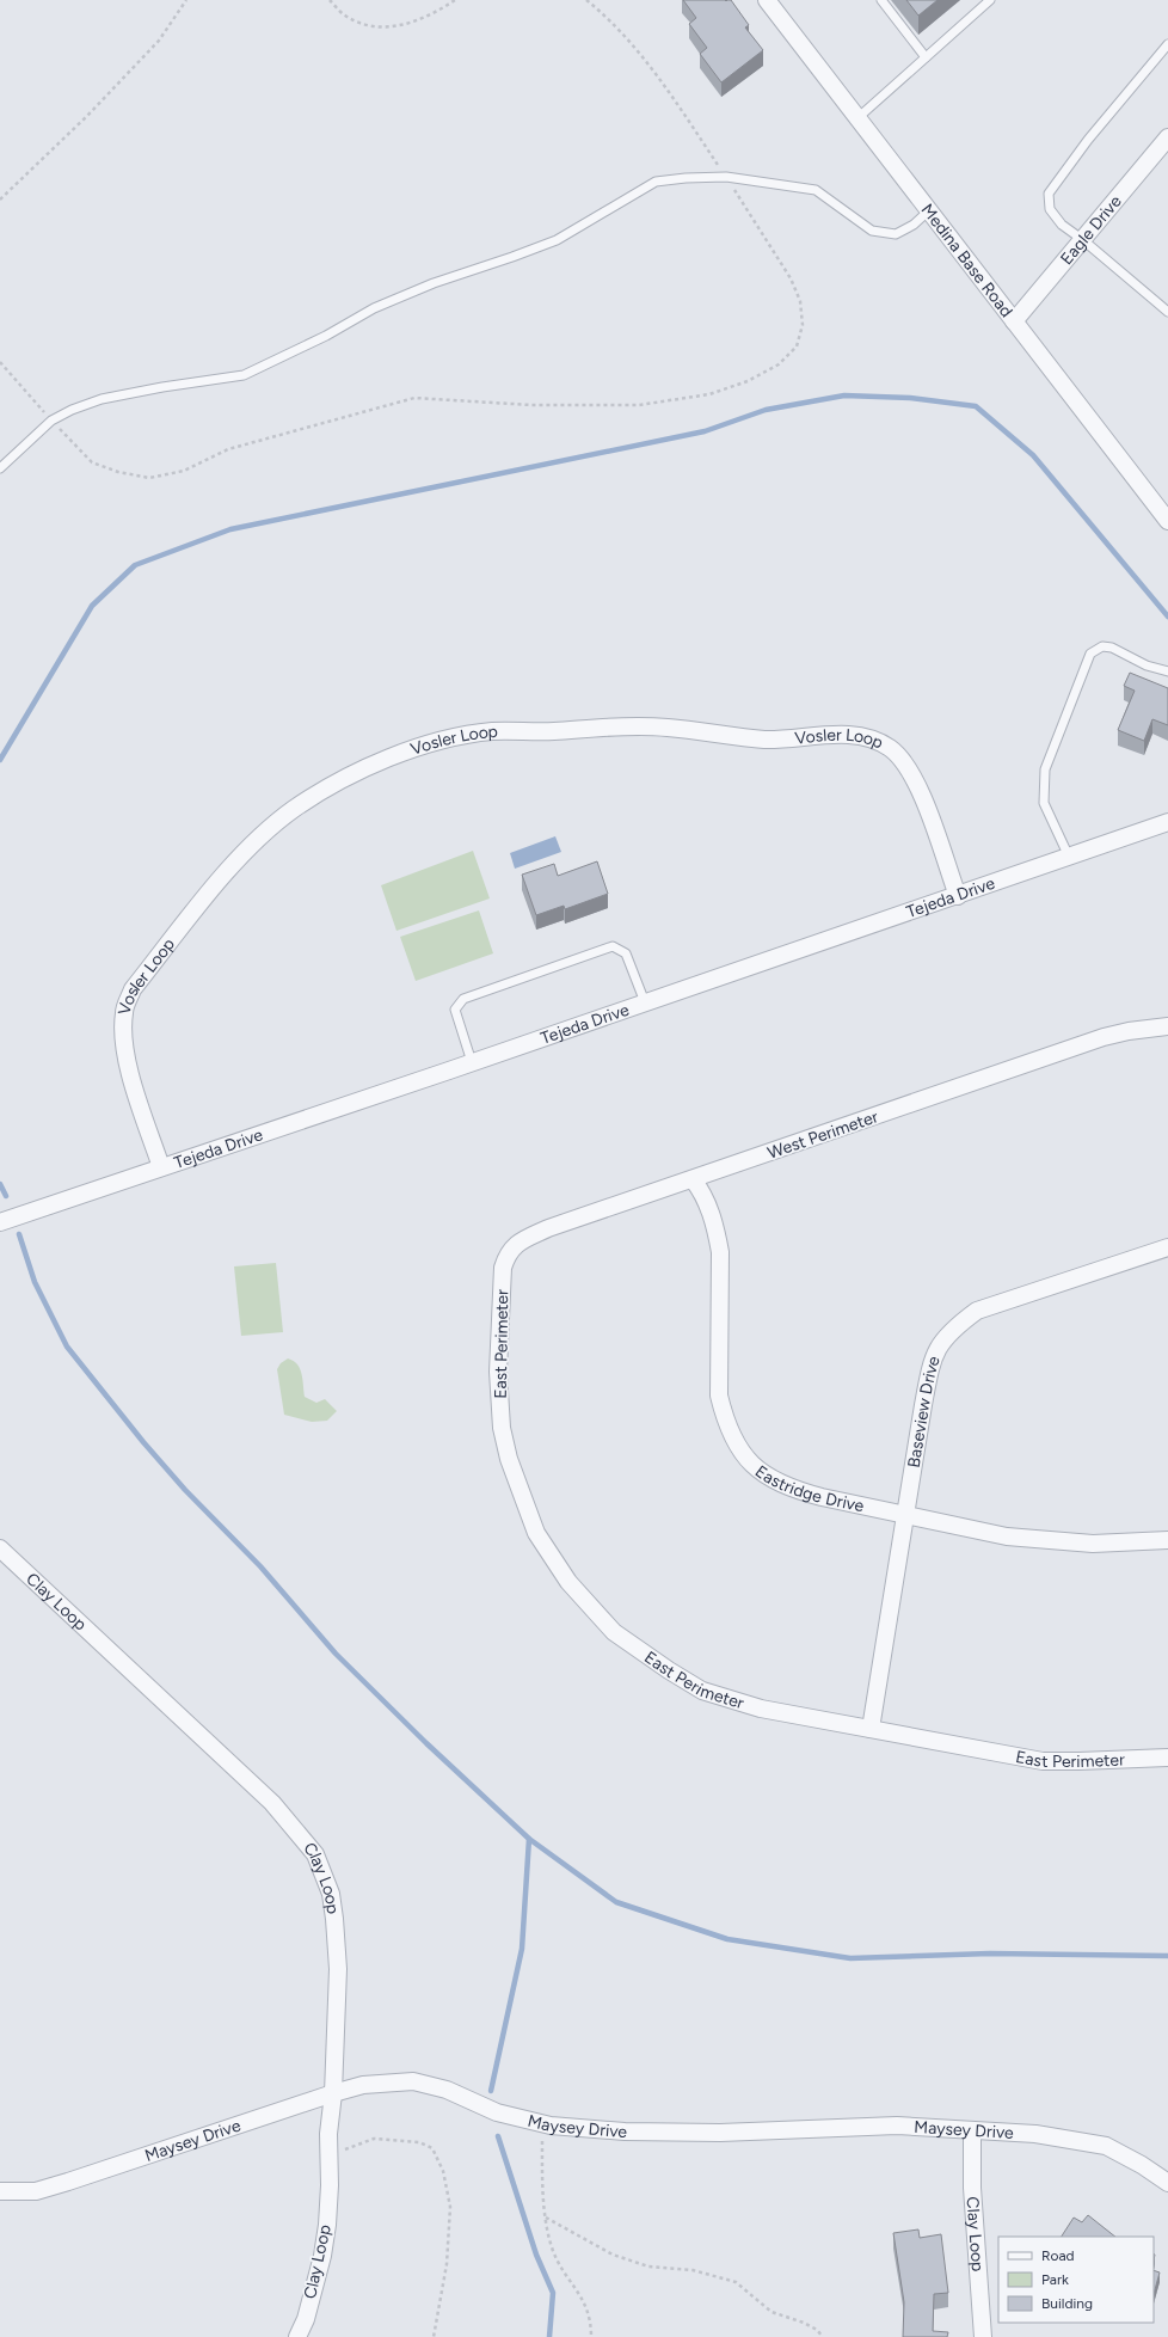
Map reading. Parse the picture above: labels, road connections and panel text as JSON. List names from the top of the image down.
{
  "streets": {
    "street": [
      "Eagle Drive",
      "Medina Base Road",
      "Vosler Loop",
      "Tejeda Drive",
      "West Perimeter",
      "East Perimeter",
      "Baseview Drive",
      "Eastridge Drive",
      "Clay Loop",
      "Maysey Drive"
    ]
  },
  "crossings": [
    ["Eagle Drive", "Medina Base Road"],
    ["Vosler Loop", "Tejeda Drive"],
    ["West Perimeter", "East Perimeter"],
    ["West Perimeter", "Eastridge Drive"],
    ["East Perimeter", "Baseview Drive"],
    ["Baseview Drive", "Eastridge Drive"],
    ["Clay Loop", "Maysey Drive"]
  ],
  "legend": ["Road", "Park", "Building"]
}
